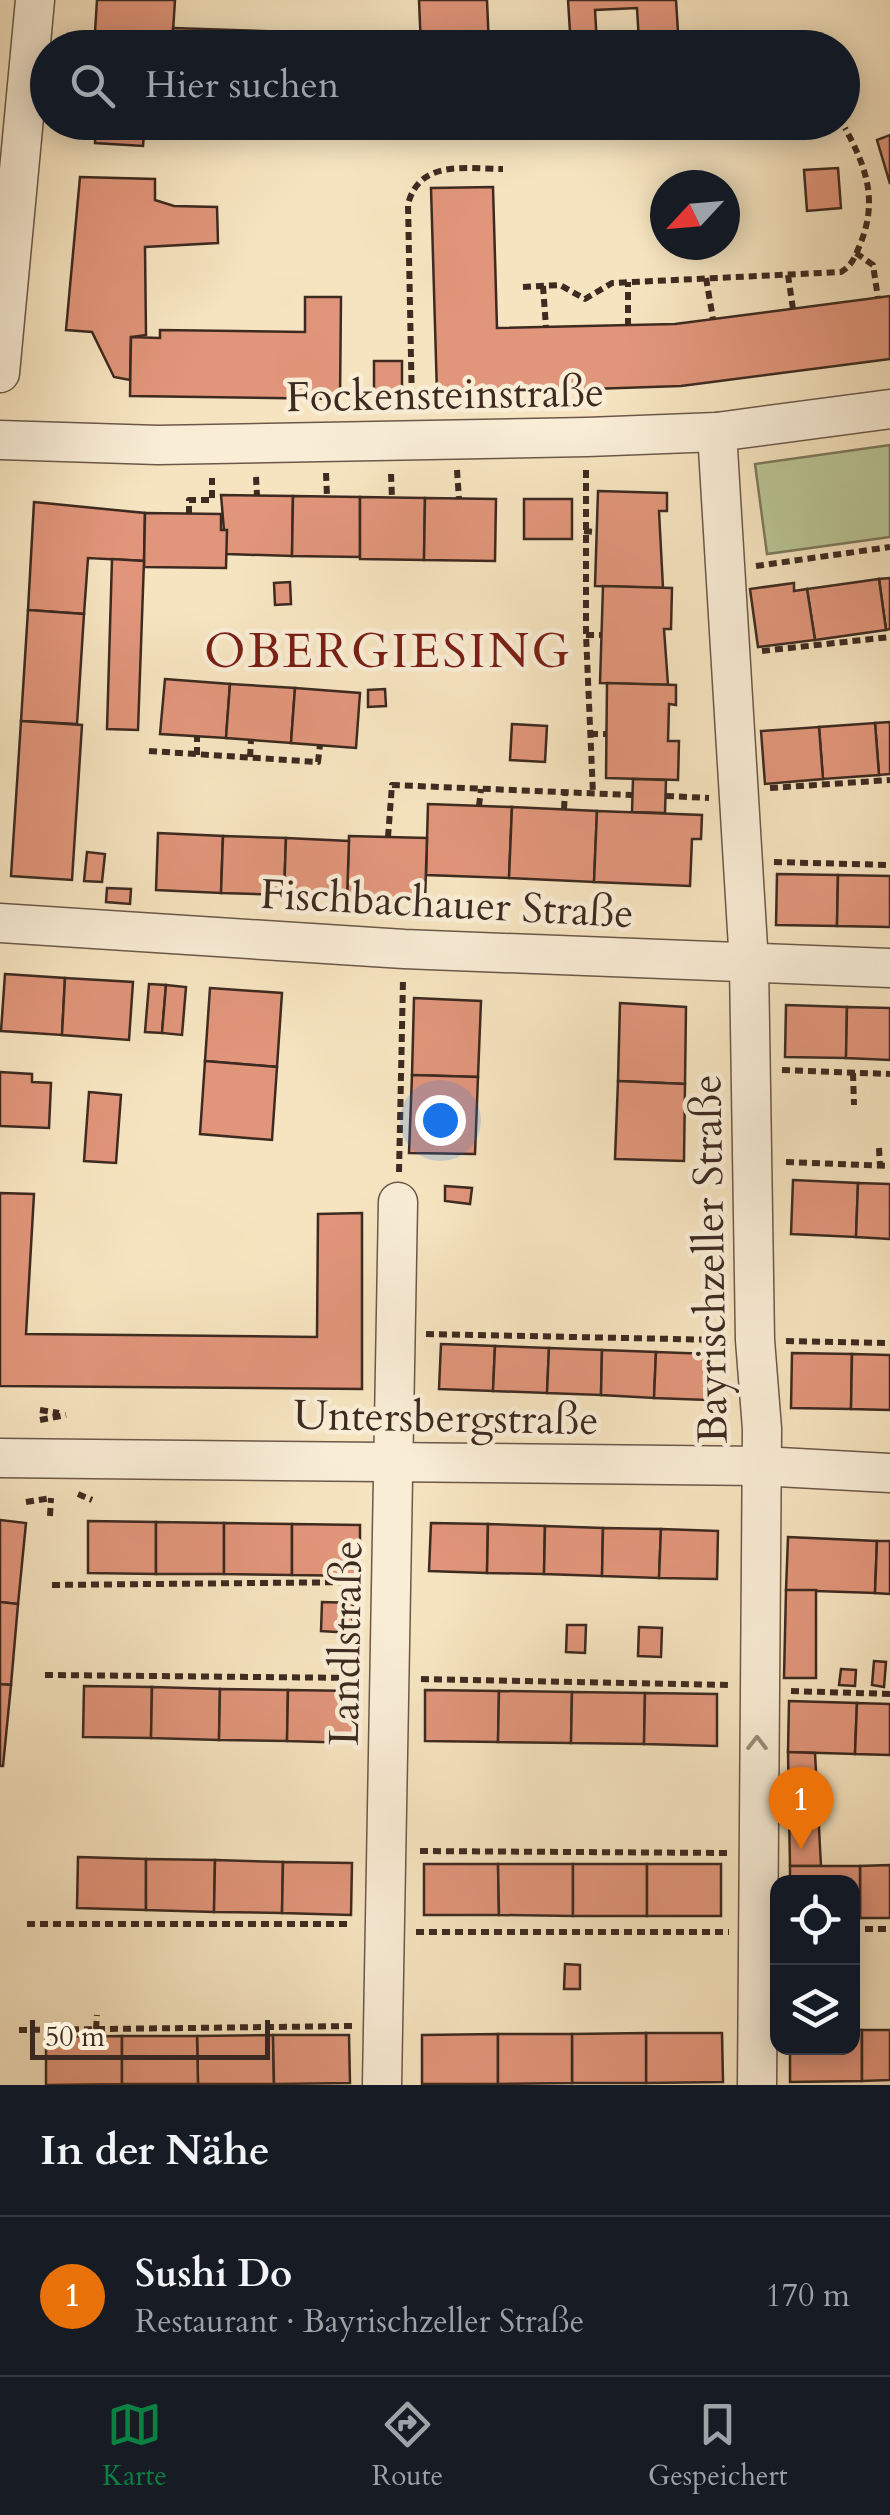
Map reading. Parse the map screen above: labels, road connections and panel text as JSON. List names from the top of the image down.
{
  "streets": {
    "street": [
      "Fockensteinstraße",
      "Fischbachauer Straße",
      "Bayrischzeller Straße",
      "Untersbergstraße",
      "Landlstraße"
    ]
  },
  "crossings": [
    ["Fockensteinstraße", "Bayrischzeller Straße"],
    ["Fischbachauer Straße", "Bayrischzeller Straße"],
    ["Bayrischzeller Straße", "Untersbergstraße"],
    ["Untersbergstraße", "Landlstraße"]
  ],
  "districts": ["OBERGIESING"],
  "scale_bar": "50 m",
  "north": "bottom left",
  "page": {
    "search": "Hier suchen",
    "pins": "1",
    "scale": "50 m",
    "heading": "In der Nähe",
    "list": [
      {
        "mark": "1",
        "name": "Sushi Do",
        "note": "Restaurant · Bayrischzeller Straße",
        "value": "170 m"
      }
    ],
    "nav": ["Karte", "Route", "Gespeichert"]
  }
}
